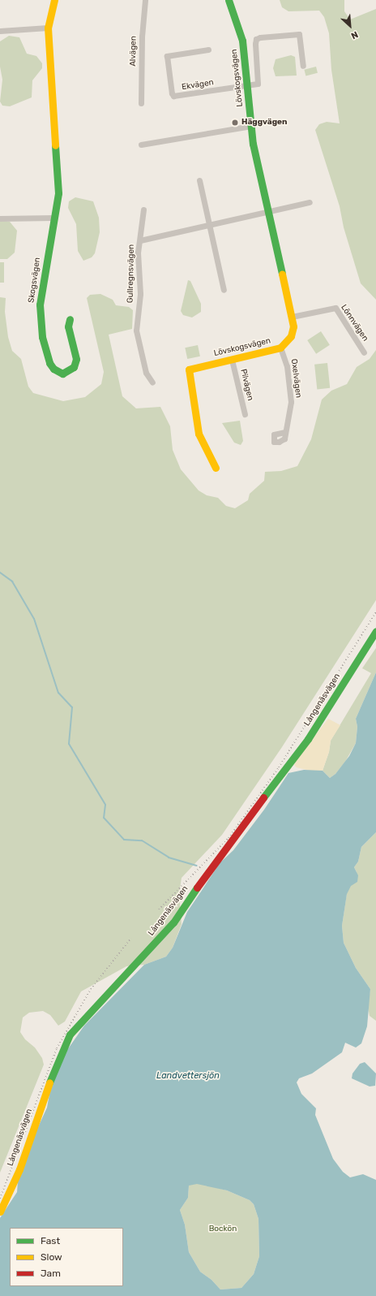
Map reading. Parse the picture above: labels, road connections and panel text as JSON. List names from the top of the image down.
{
  "streets": {
    "street": [
      "Alvägen",
      "Lövskogsvägen",
      "Ekvägen",
      "Gullregnsvägen",
      "Skogsvägen",
      "Lönnvägen",
      "Oxelvägen",
      "Pilvägen",
      "Långenäsvägen"
    ]
  },
  "crossings": [
    ["Lövskogsvägen", "Ekvägen"],
    ["Lövskogsvägen", "Gullregnsvägen"],
    ["Lövskogsvägen", "Lönnvägen"],
    ["Lövskogsvägen", "Oxelvägen"],
    ["Lövskogsvägen", "Pilvägen"]
  ],
  "water": ["Landvettersjön"],
  "parks": ["Bockön"],
  "places": ["Häggvägen"],
  "legend": ["Fast", "Slow", "Jam"],
  "north": "bottom right"
}
